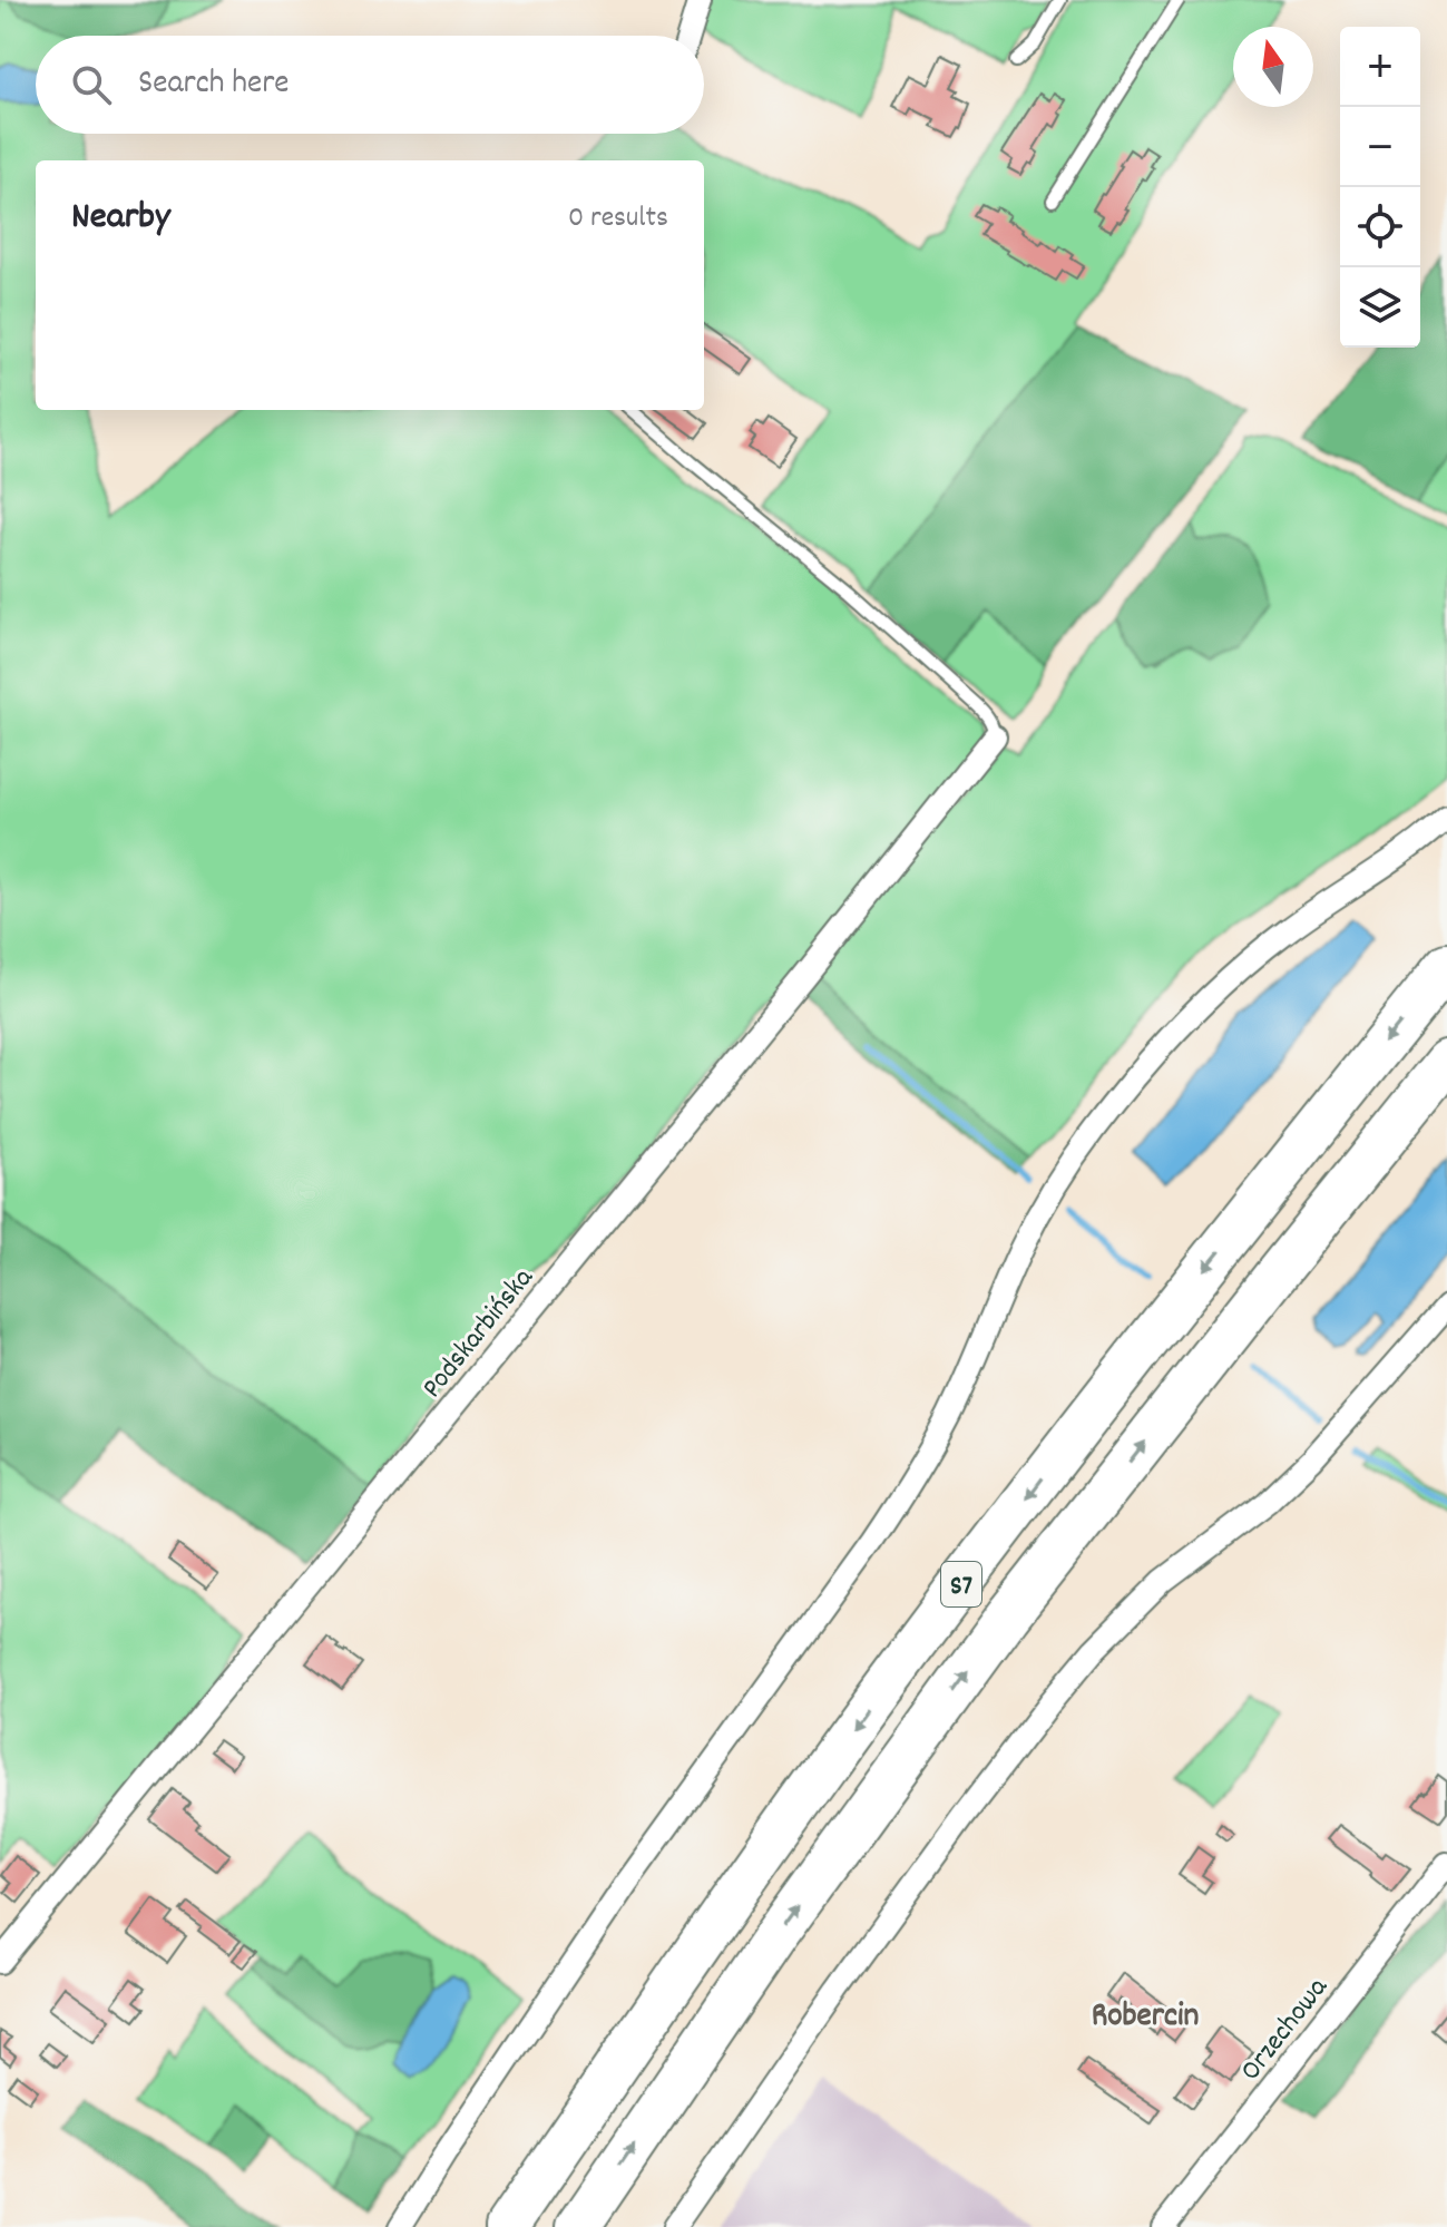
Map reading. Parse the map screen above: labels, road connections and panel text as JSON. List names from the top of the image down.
{
  "streets": {
    "highway": ["S7"],
    "street": ["Podskarbińska", "Orzechowa"]
  },
  "districts": ["Robercin"],
  "north": "top",
  "page": {
    "map_buttons": ["+", "−"],
    "search": "Search here",
    "heading": ["Nearby", "0 results"]
  }
}
